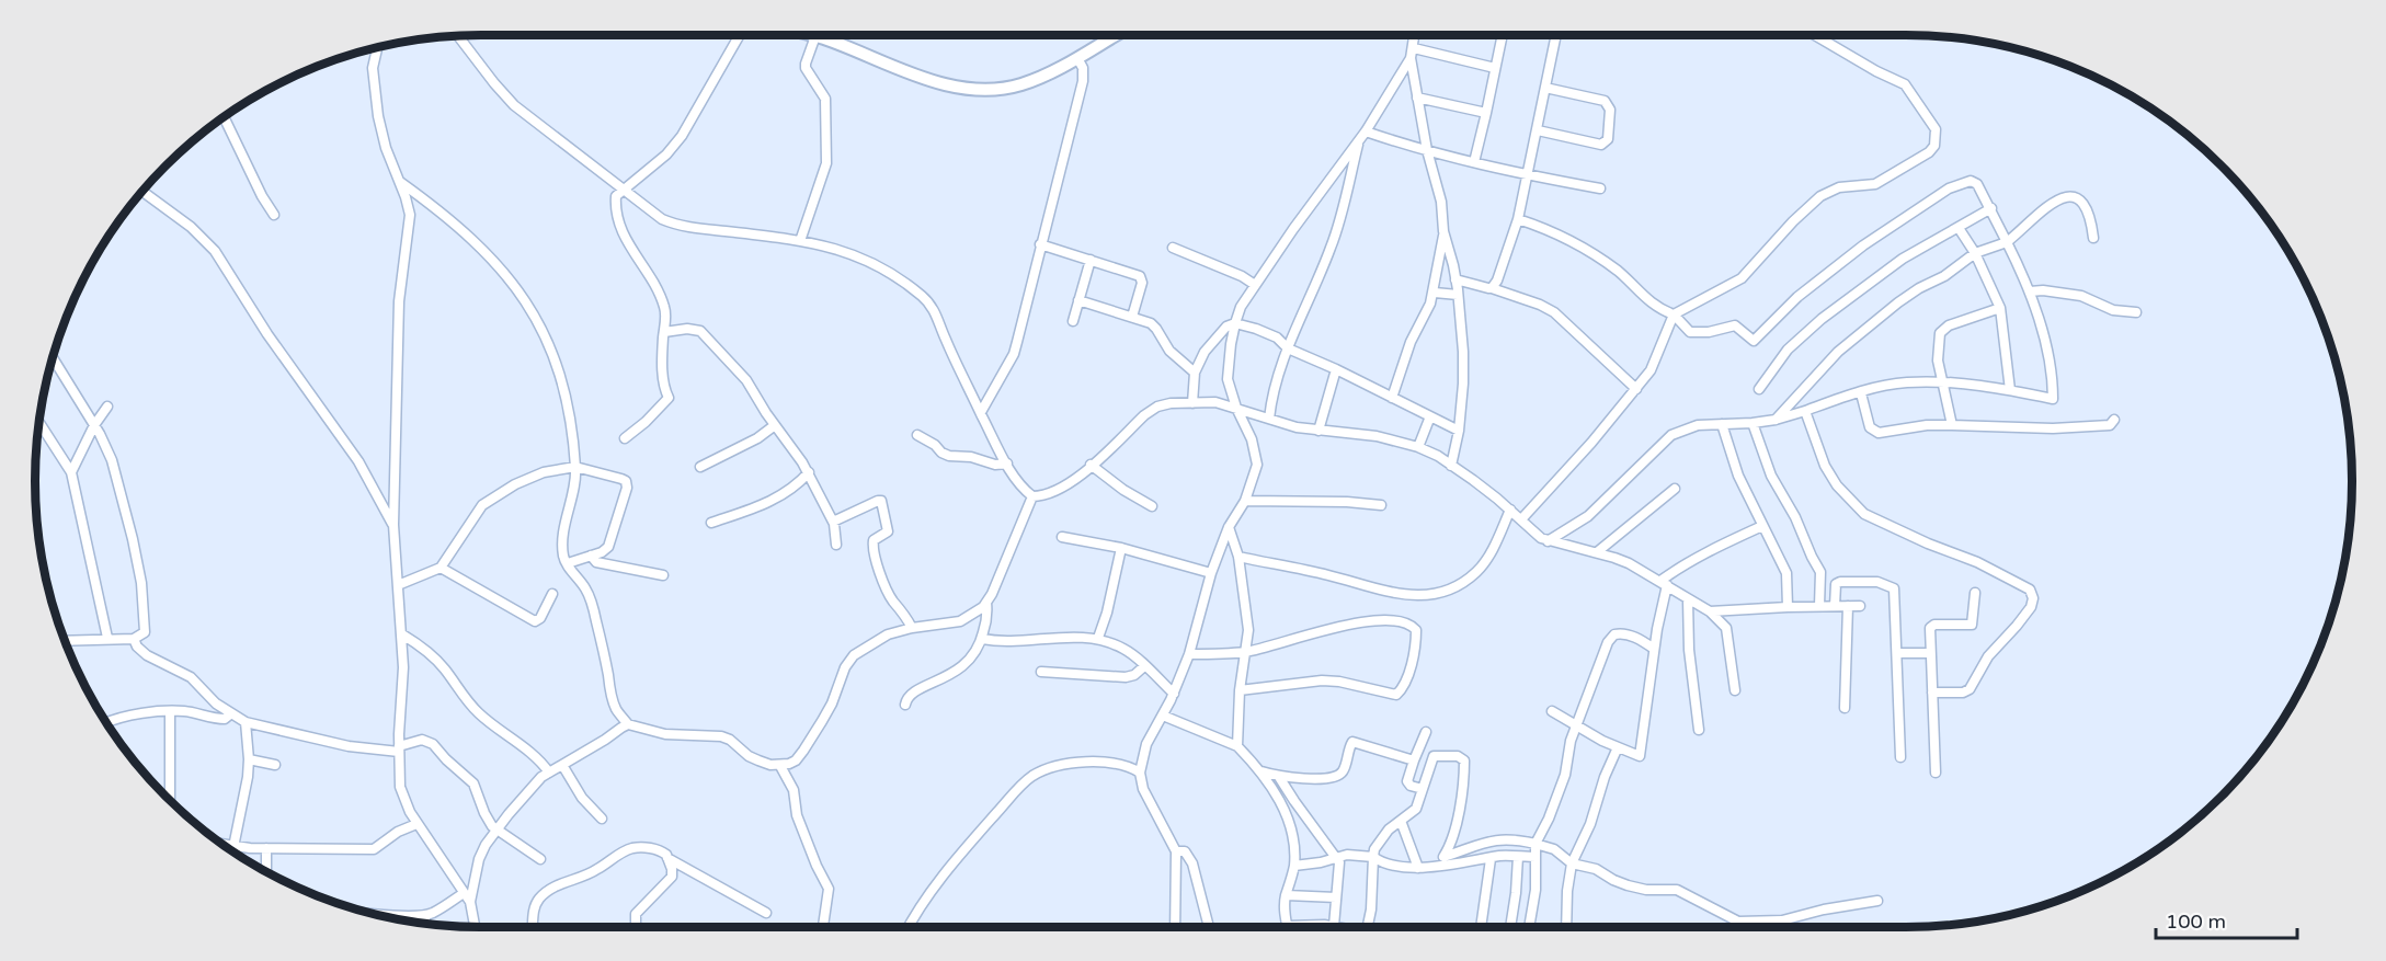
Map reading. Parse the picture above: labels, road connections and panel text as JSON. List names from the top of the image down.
{
  "scale_bar": "100 m"
}
